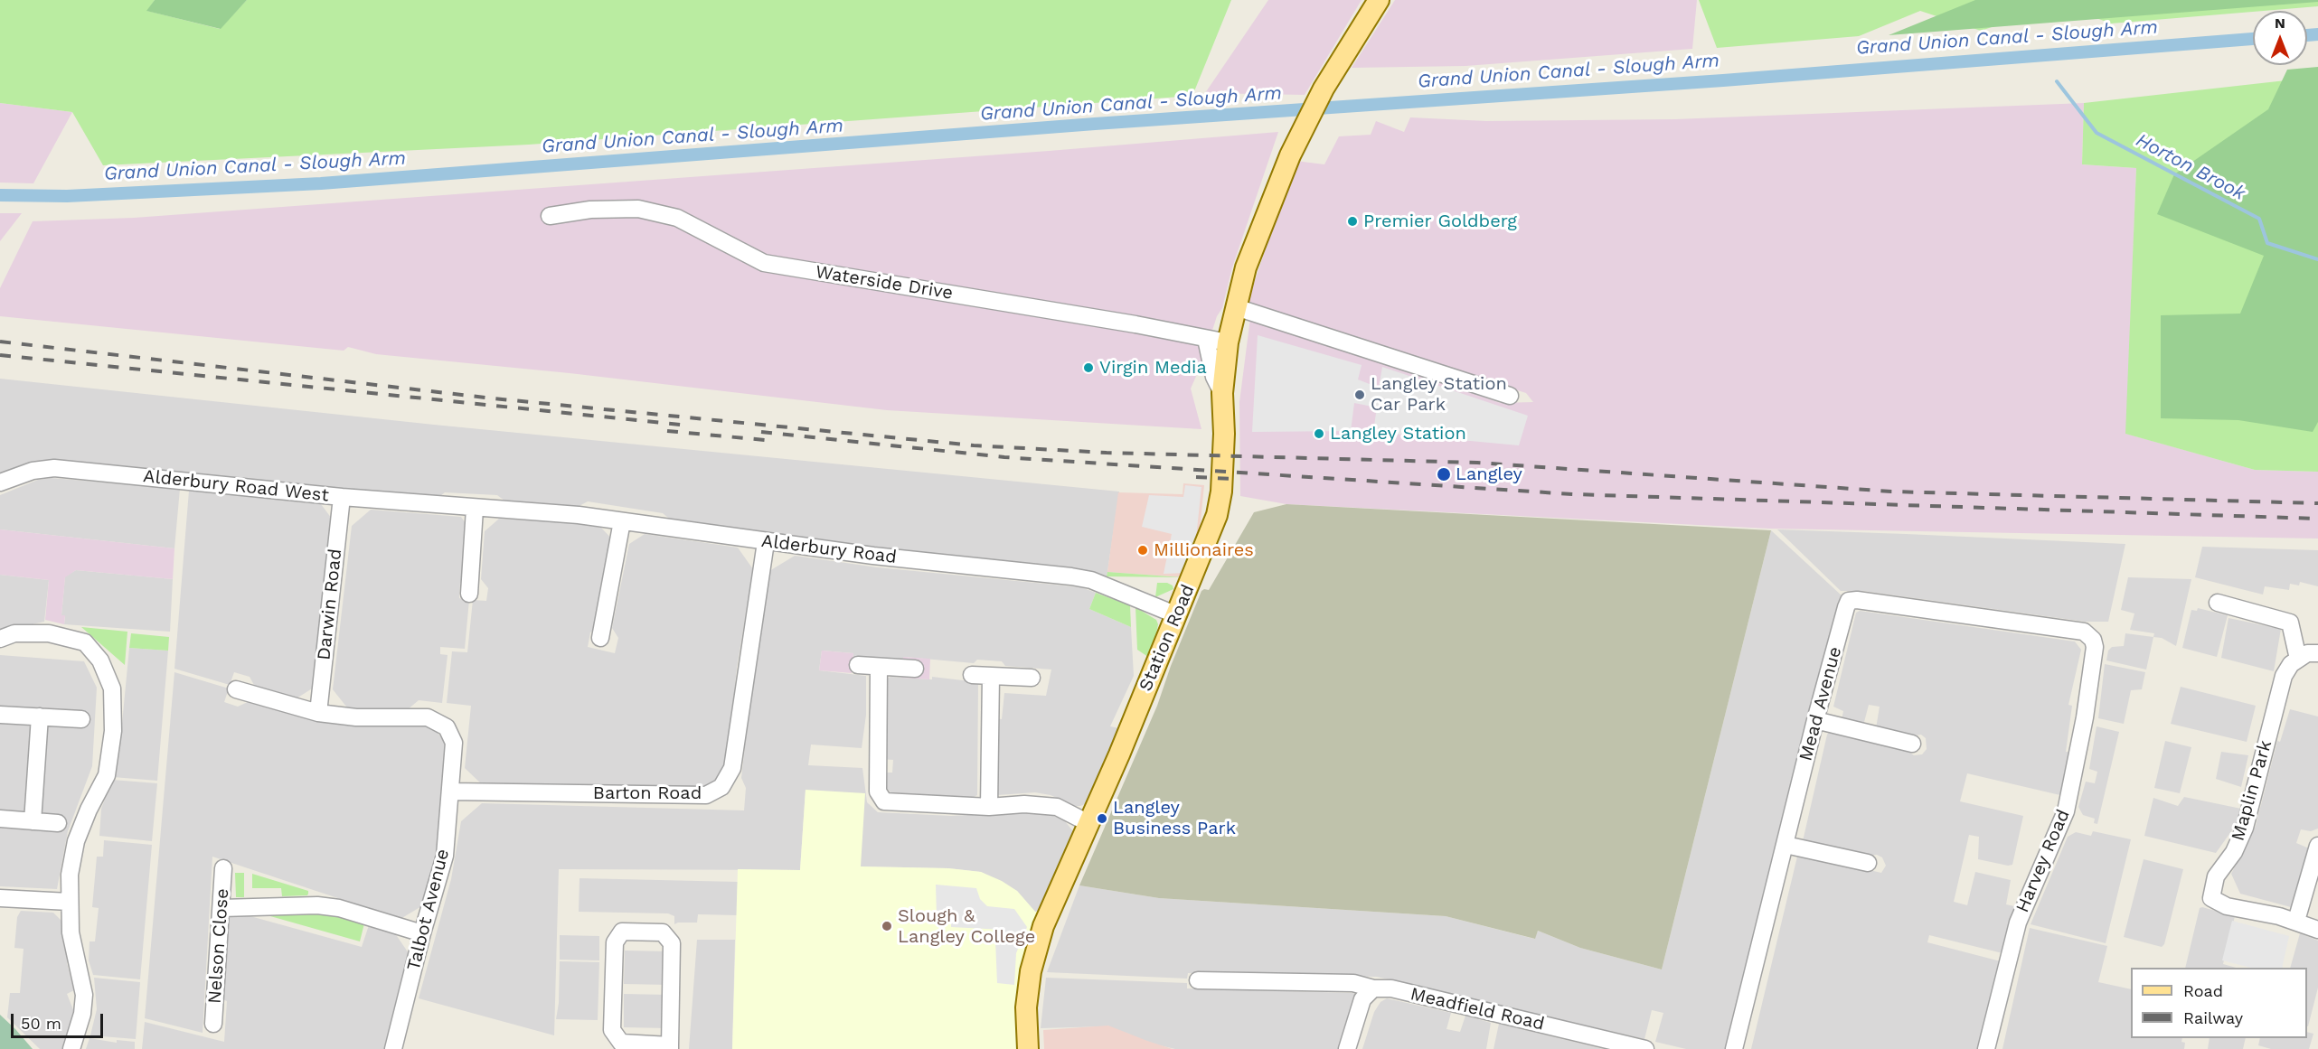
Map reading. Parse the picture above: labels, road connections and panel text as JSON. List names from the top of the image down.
{
  "streets": {
    "main road": ["Station Road"],
    "street": [
      "Waterside Drive",
      "Alderbury Road West",
      "Alderbury Road",
      "Darwin Road",
      "Mead Avenue",
      "Maplin Park",
      "Barton Road",
      "Harvey Road",
      "Talbot Avenue",
      "Nelson Close",
      "Meadfield Road"
    ]
  },
  "crossings": [
    ["Waterside Drive", "Station Road"],
    ["Alderbury Road West", "Alderbury Road"],
    ["Alderbury Road West", "Darwin Road"],
    ["Alderbury Road", "Station Road"],
    ["Alderbury Road", "Barton Road"],
    ["Darwin Road", "Talbot Avenue"],
    ["Mead Avenue", "Harvey Road"],
    ["Barton Road", "Talbot Avenue"]
  ],
  "water": ["Grand Union Canal - Slough Arm", "Horton Brook"],
  "places": [
    "Premier Goldberg",
    "Virgin Media",
    "Langley Station Car Park",
    "Langley Station",
    "Langley",
    "Millionaires",
    "Langley Business Park",
    "Slough & Langley College"
  ],
  "legend": ["Road", "Railway"],
  "scale_bar": "50 m",
  "north": "top"
}
